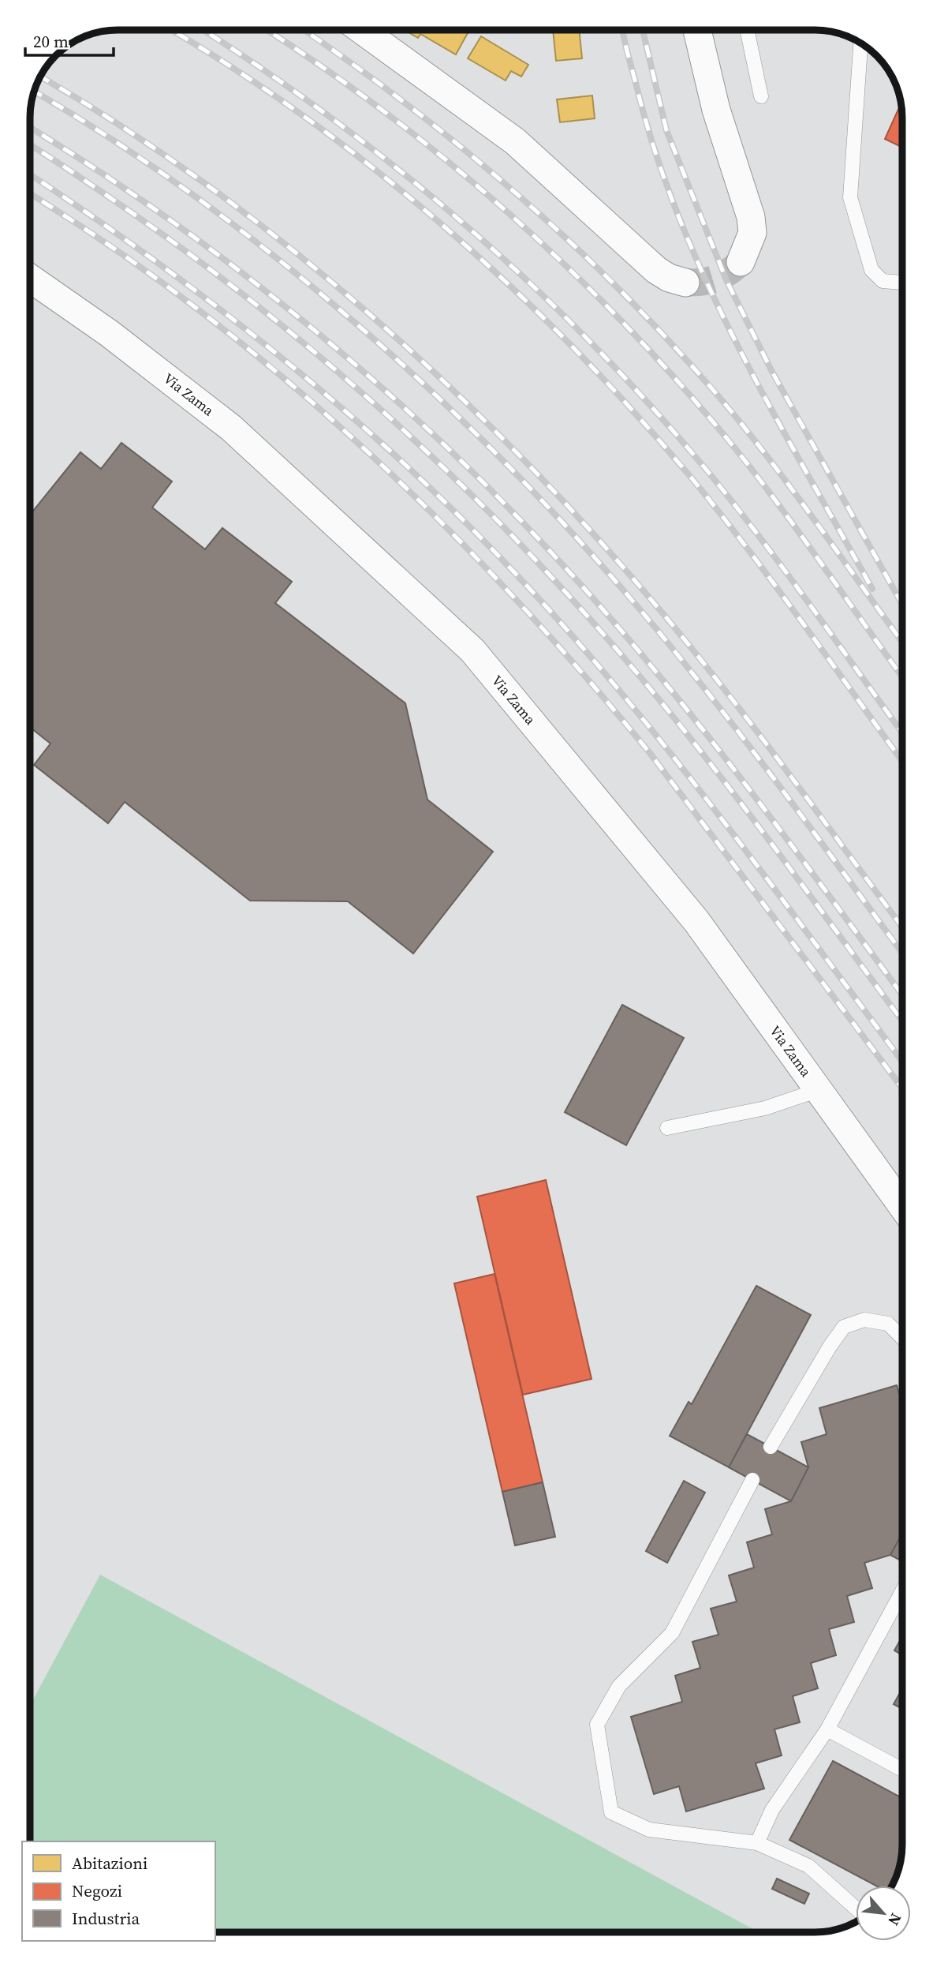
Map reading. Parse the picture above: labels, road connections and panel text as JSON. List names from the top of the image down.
{
  "streets": {
    "street": ["Via Zama"]
  },
  "legend": ["Abitazioni", "Negozi", "Industria"],
  "scale_bar": "20 m",
  "north": "bottom right"
}
